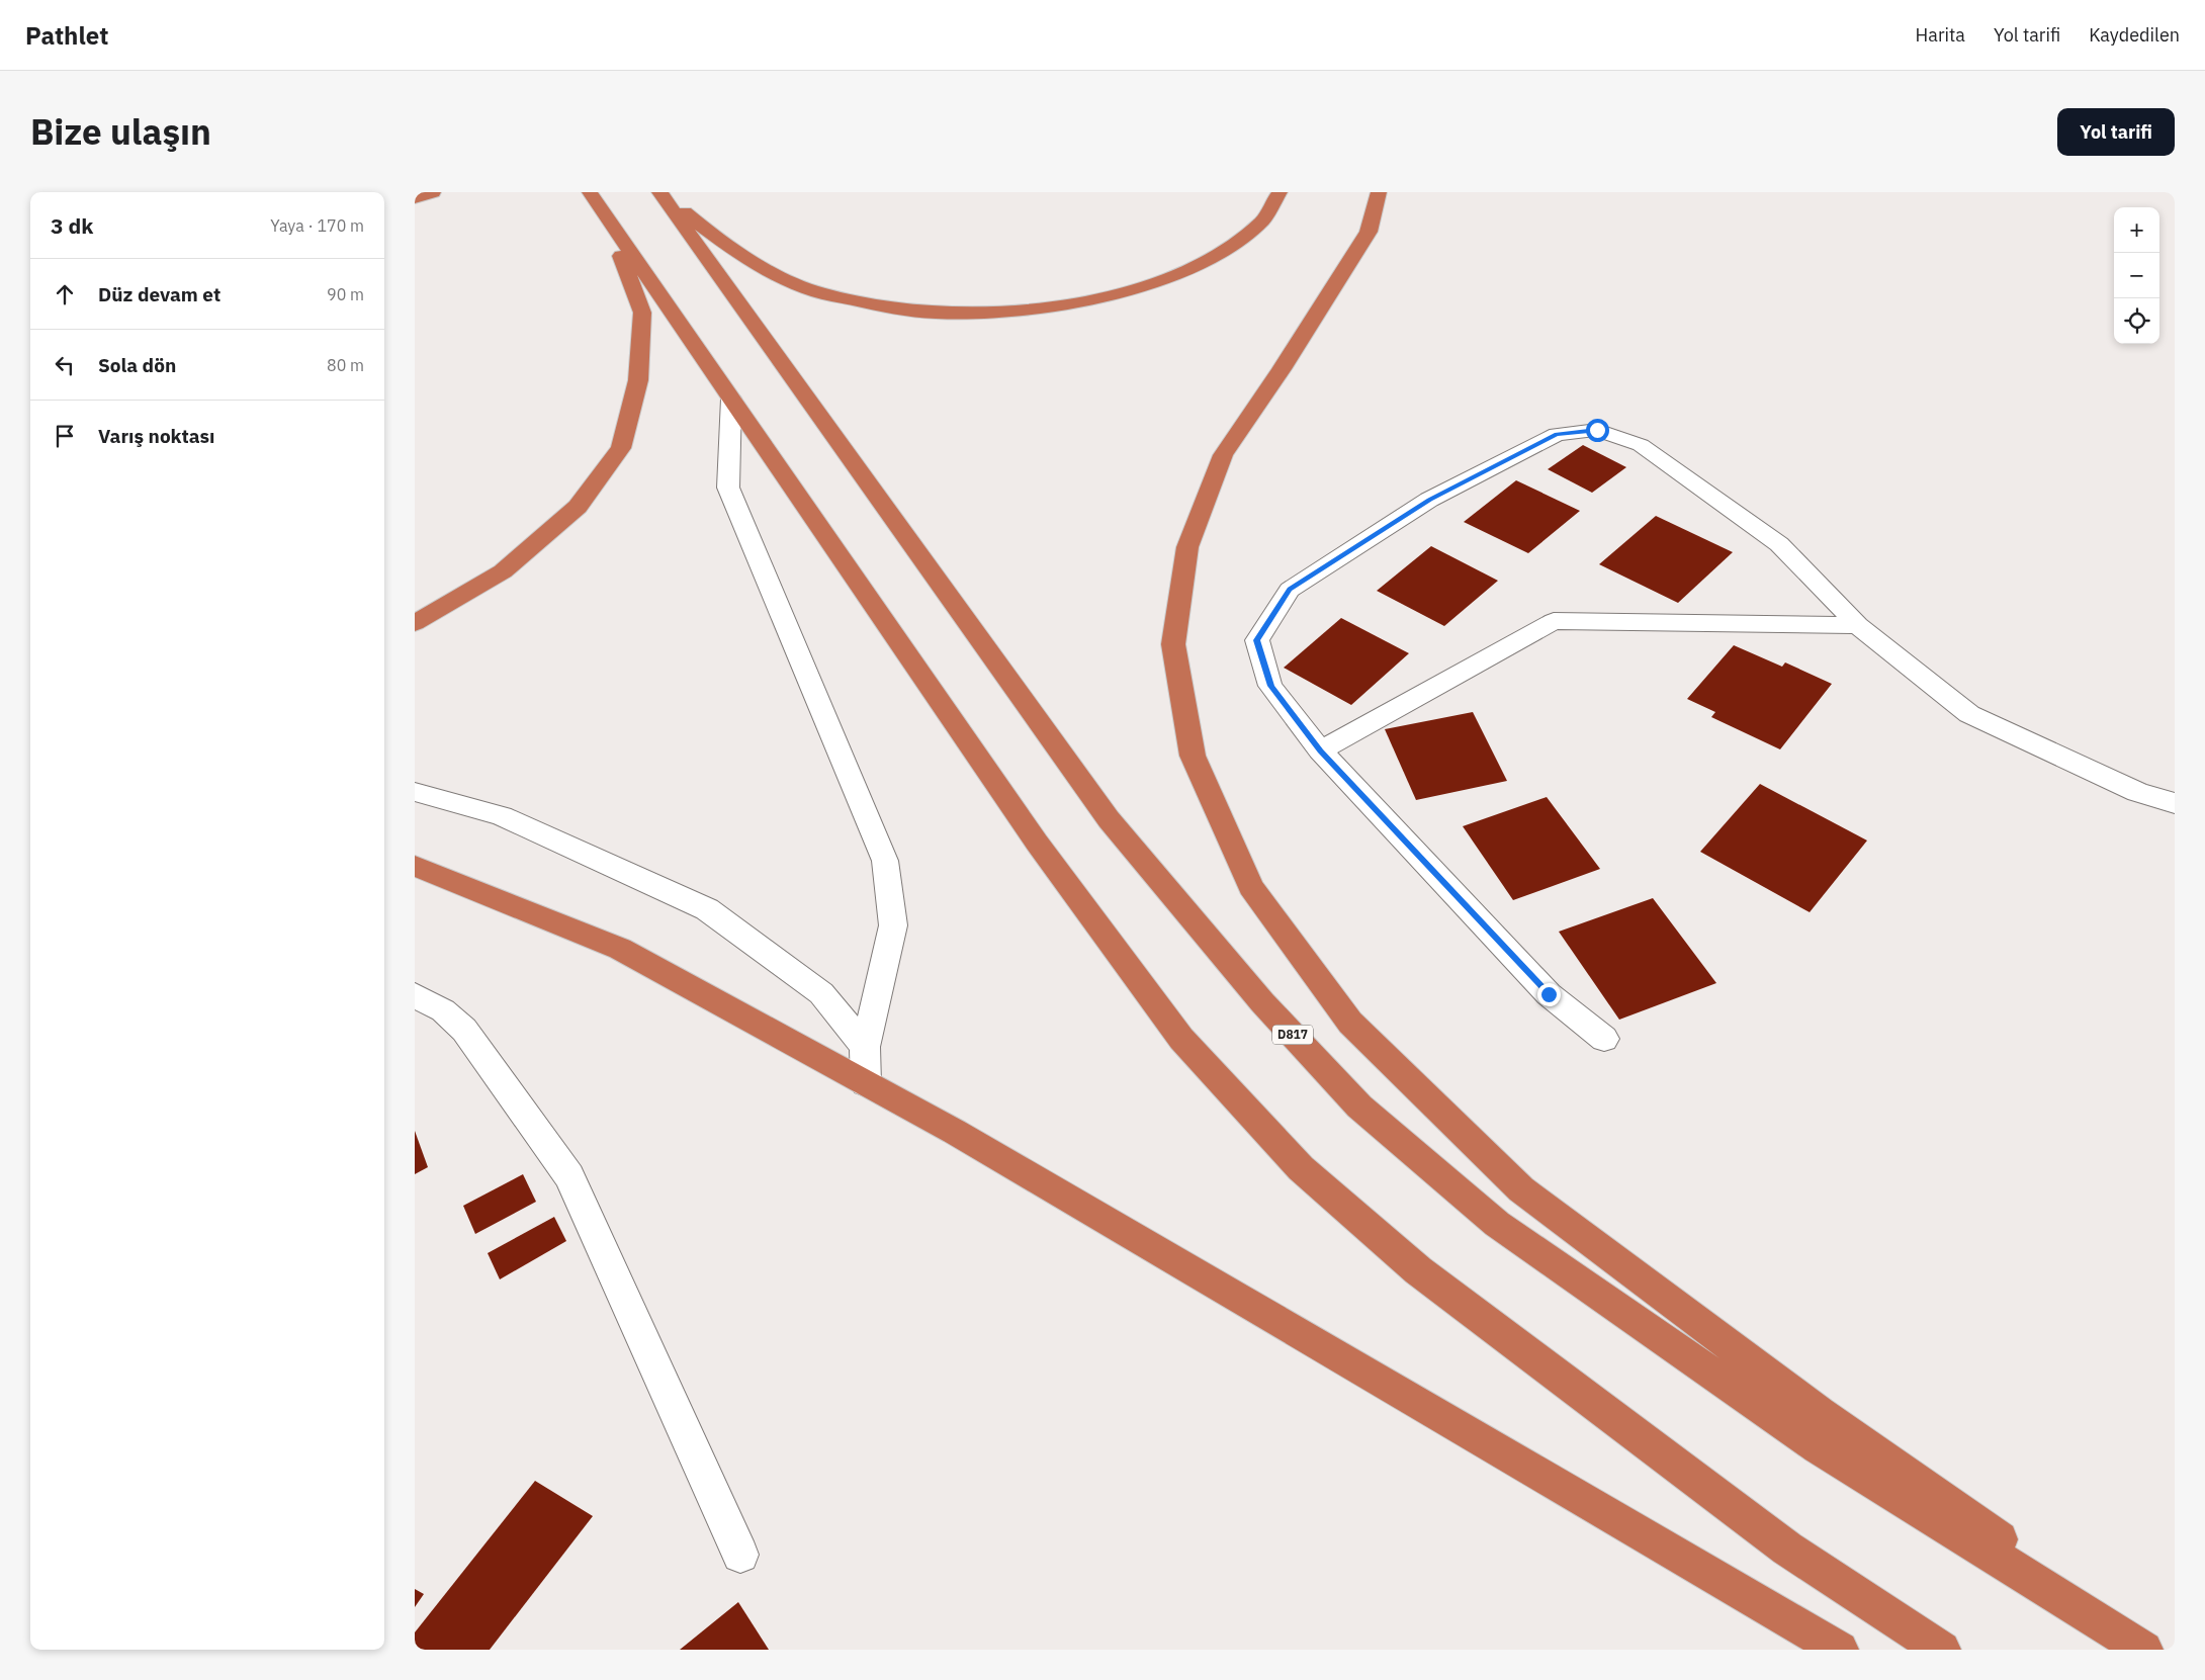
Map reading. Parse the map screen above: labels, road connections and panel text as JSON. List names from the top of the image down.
{
  "streets": {
    "highway": ["D817"]
  },
  "page": {
    "header": "Pathlet",
    "nav": ["Harita", "Yol tarifi", "Kaydedilen"],
    "title": "Bize ulaşın",
    "buttons": "Yol tarifi",
    "heading": ["3 dk", "Yaya · 170 m"],
    "map_buttons": ["+", "−"],
    "list": [
      ["Düz devam et", "90 m"],
      ["Sola dön", "80 m"],
      "Varış noktası"
    ]
  }
}
